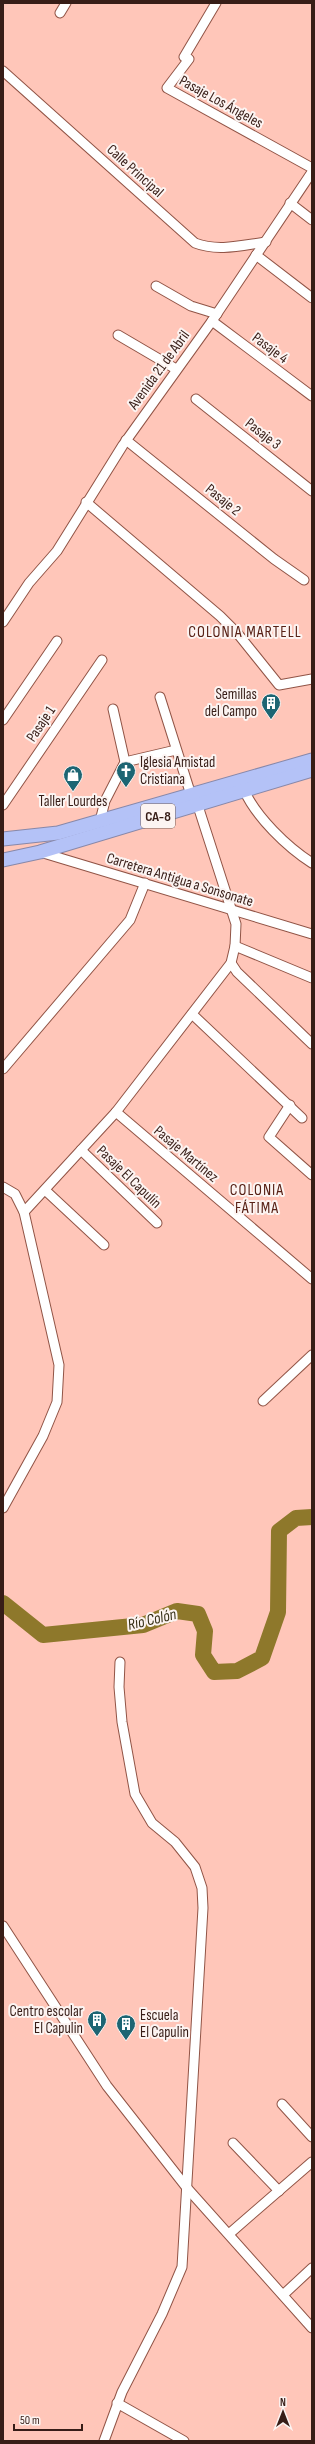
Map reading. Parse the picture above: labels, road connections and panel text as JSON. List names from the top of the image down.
{
  "streets": {
    "highway": ["CA-8"],
    "street": [
      "Pasaje Los Ángeles",
      "Calle Principal",
      "Pasaje 4",
      "Avenida 21 de Abril",
      "Pasaje 3",
      "Pasaje 2",
      "Pasaje 1",
      "Carretera Antigua a Sonsonate",
      "Pasaje Martínez",
      "Pasaje El Capulín"
    ]
  },
  "crossings": [
    ["Calle Principal", "Avenida 21 de Abril"],
    ["Pasaje 4", "Avenida 21 de Abril"],
    ["Avenida 21 de Abril", "Pasaje 2"],
    ["CA-8", "Carretera Antigua a Sonsonate"]
  ],
  "districts": ["COLONIA MARTELL", "COLONIA FÁTIMA"],
  "water": ["Río Colón"],
  "places": {
    "building": ["Semillas del Campo", "Centro escolar El Capulin", "Escuela El Capulin"],
    "church": ["Iglesia Amistad Cristiana"],
    "shop": ["Taller Lourdes"]
  },
  "scale_bar": "50 m",
  "north": "top"
}
